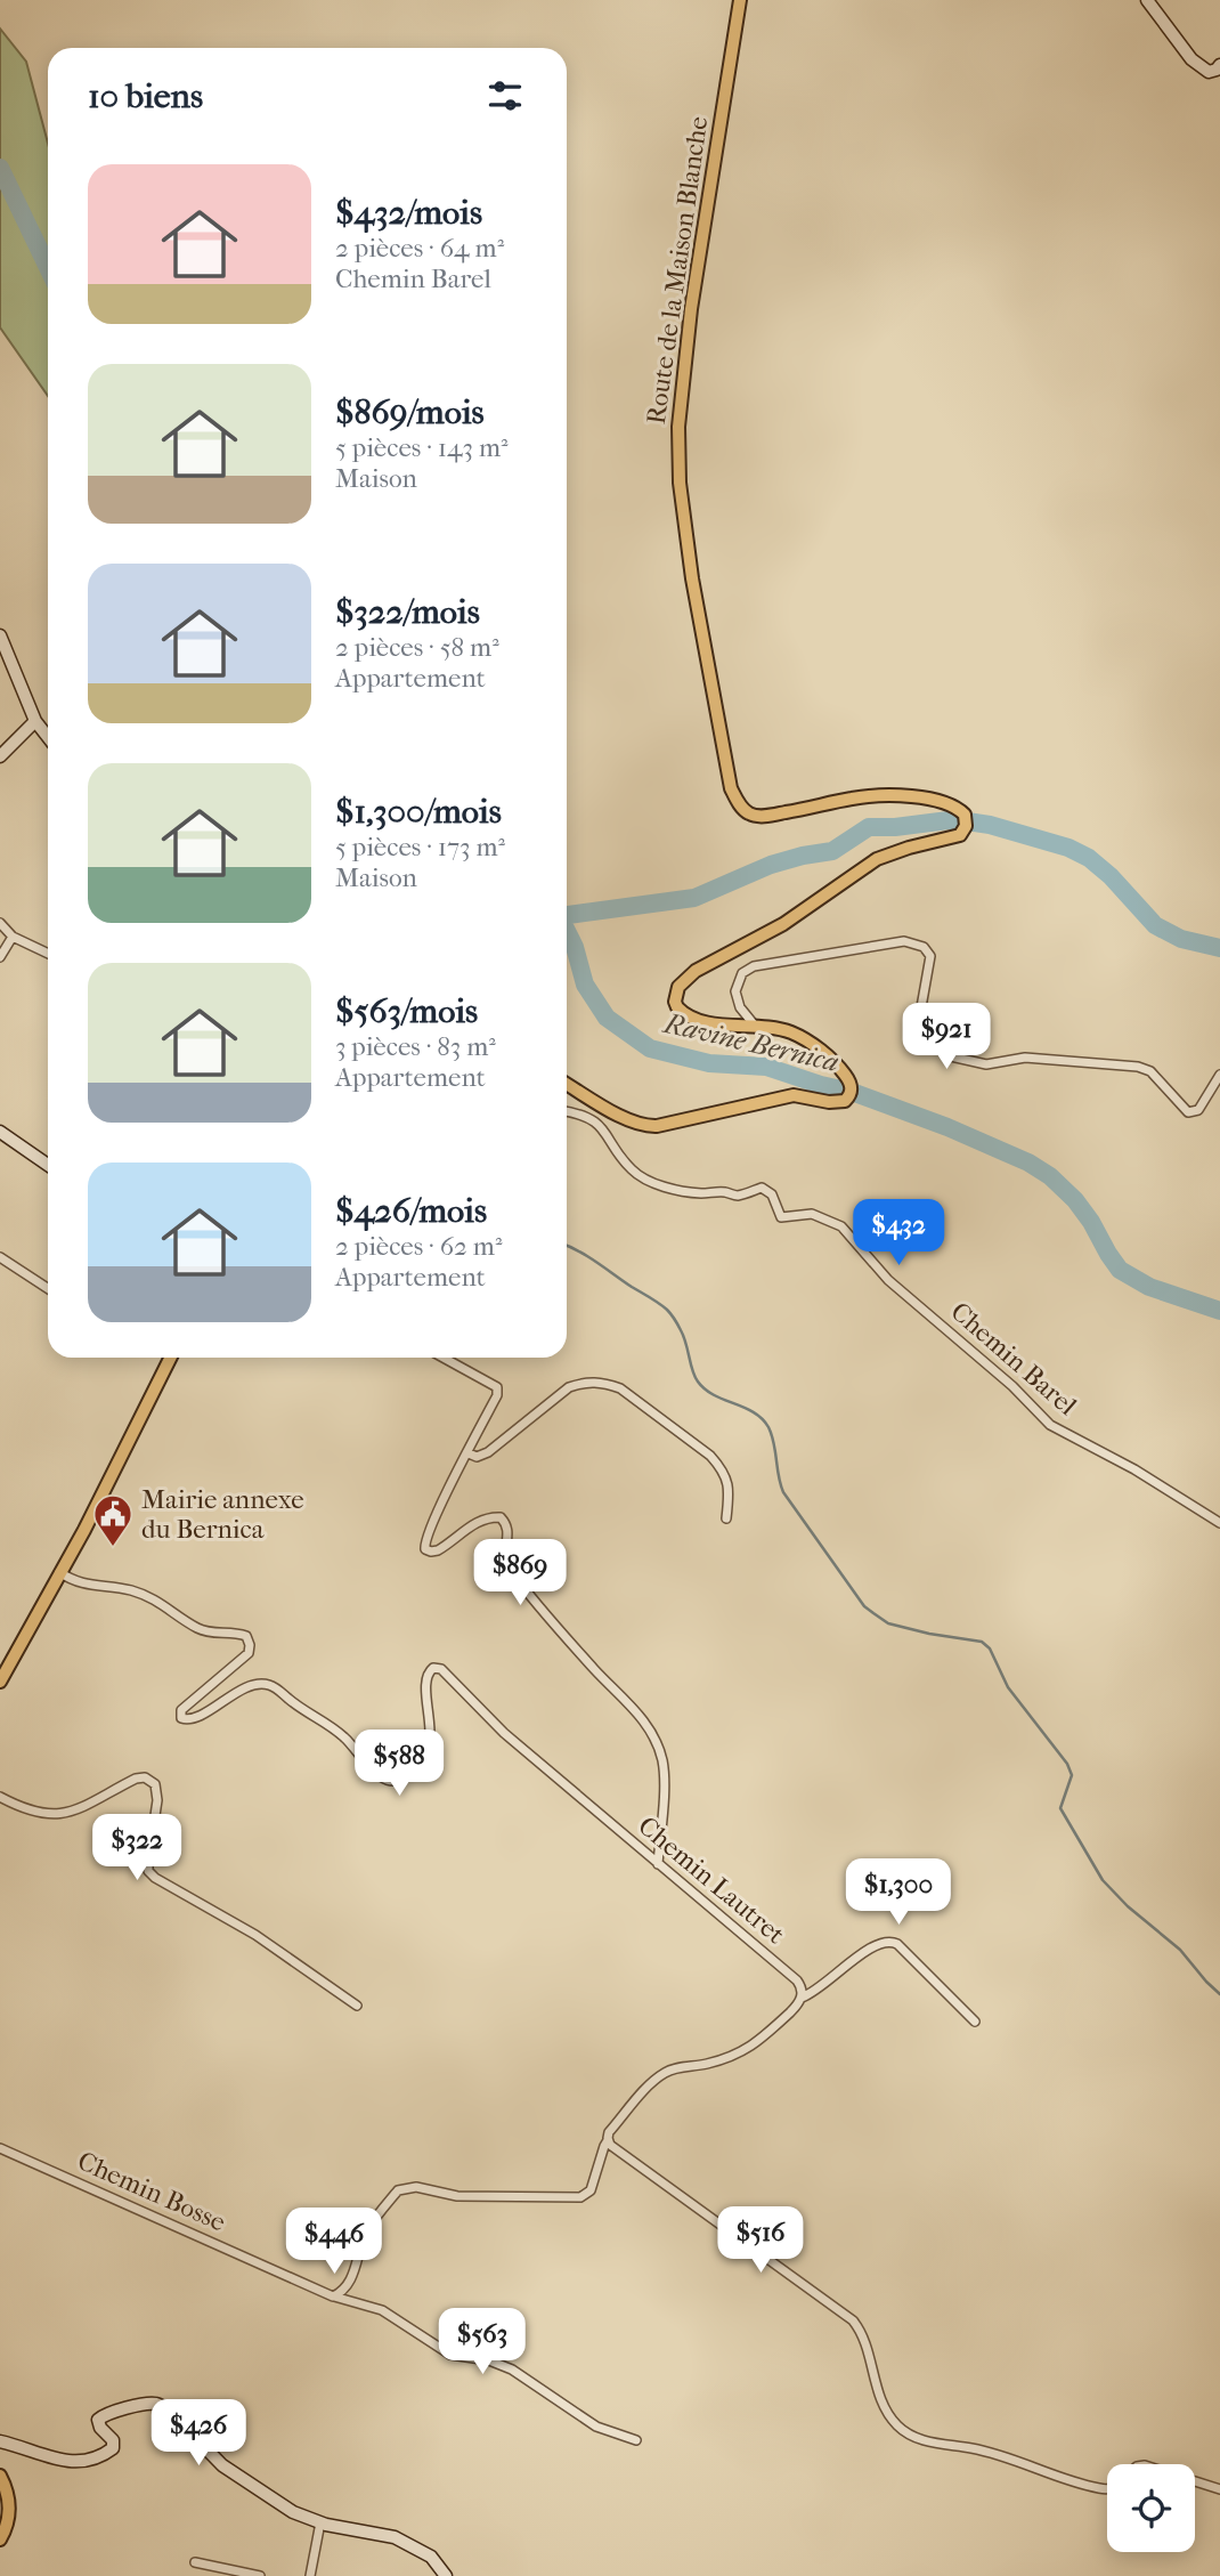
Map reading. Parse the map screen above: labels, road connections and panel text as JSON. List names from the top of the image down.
{
  "streets": {
    "main road": ["Route de la Maison Blanche"],
    "street": ["Chemin Barel", "Chemin Lautret", "Chemin Bosse"]
  },
  "water": ["Ravine Bernica"],
  "places": {
    "public building": ["Mairie annexe du Bernica"]
  },
  "page": {
    "heading": "10 biens",
    "list": [
      {
        "name": "$432/mois",
        "note": "2 pièces · 64 m² · Chemin Barel"
      },
      {
        "name": "$869/mois",
        "note": "5 pièces · 143 m² · Maison"
      },
      {
        "name": "$322/mois",
        "note": "2 pièces · 58 m² · Appartement"
      },
      {
        "name": "$1,300/mois",
        "note": "5 pièces · 173 m² · Maison"
      },
      {
        "name": "$563/mois",
        "note": "3 pièces · 83 m² · Appartement"
      },
      {
        "name": "$426/mois",
        "note": "2 pièces · 62 m² · Appartement"
      }
    ],
    "price": [
      "$921",
      "$432",
      "$869",
      "$588",
      "$322",
      "$1,300",
      "$516",
      "$446",
      "$563",
      "$426"
    ]
  }
}
